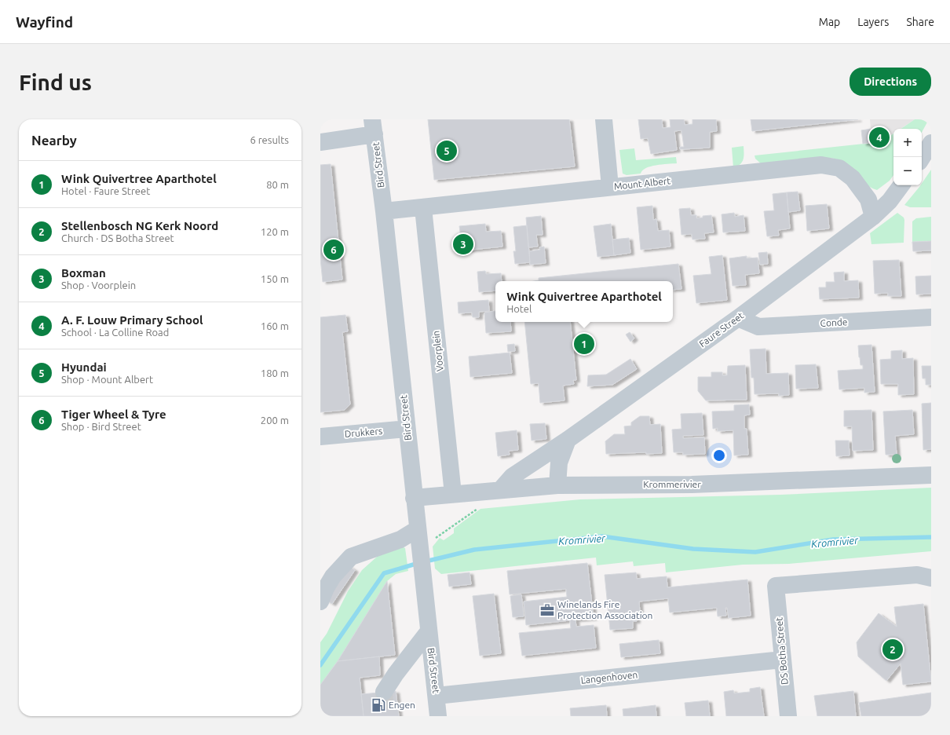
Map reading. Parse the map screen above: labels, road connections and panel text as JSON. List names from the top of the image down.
{
  "streets": {
    "street": [
      "Bird Street",
      "Mount Albert",
      "Conde",
      "Faure Street",
      "Voorplein",
      "Drukkers",
      "Krommerivier",
      "DS Botha Street",
      "Langenhoven"
    ]
  },
  "crossings": [
    ["Bird Street", "Mount Albert"],
    ["Bird Street", "Drukkers"],
    ["Bird Street", "Krommerivier"],
    ["Bird Street", "Langenhoven"],
    ["Mount Albert", "Faure Street"],
    ["Mount Albert", "Voorplein"],
    ["Conde", "Faure Street"],
    ["Faure Street", "Krommerivier"],
    ["Voorplein", "Krommerivier"],
    ["DS Botha Street", "Langenhoven"]
  ],
  "water": ["Kromrivier"],
  "places": {
    "office": ["Winelands Fire Protection Association"],
    "fuel station": ["Engen"]
  },
  "page": {
    "header": "Wayfind",
    "nav": ["Map", "Layers", "Share"],
    "buttons": "Directions",
    "title": "Find us",
    "heading": ["Nearby", "6 results"],
    "pins": [
      "4",
      "5",
      "3",
      "6",
      "1",
      "2"
    ],
    "map_buttons": ["+", "−"],
    "list": [
      {
        "mark": "1",
        "name": "Wink Quivertree Aparthotel",
        "note": "Hotel · Faure Street",
        "value": "80 m"
      },
      {
        "mark": "2",
        "name": "Stellenbosch NG Kerk Noord",
        "note": "Church · DS Botha Street",
        "value": "120 m"
      },
      {
        "mark": "3",
        "name": "Boxman",
        "note": "Shop · Voorplein",
        "value": "150 m"
      },
      {
        "mark": "4",
        "name": "A. F. Louw Primary School",
        "note": "School · La Colline Road",
        "value": "160 m"
      },
      {
        "mark": "5",
        "name": "Hyundai",
        "note": "Shop · Mount Albert",
        "value": "180 m"
      },
      {
        "mark": "6",
        "name": "Tiger Wheel & Tyre",
        "note": "Shop · Bird Street",
        "value": "200 m"
      }
    ],
    "popup": ["Wink Quivertree Aparthotel", "Hotel"]
  }
}
